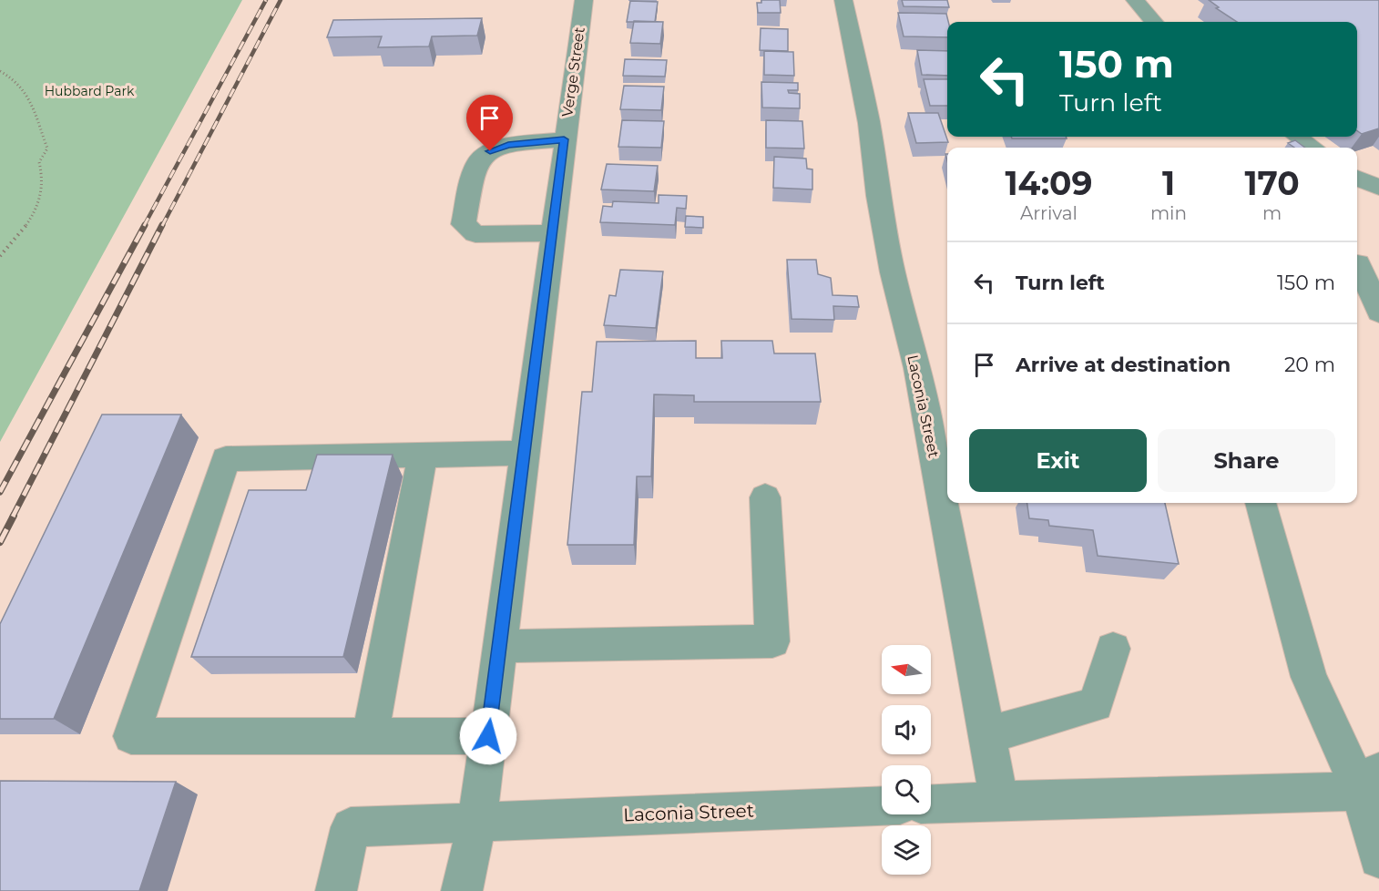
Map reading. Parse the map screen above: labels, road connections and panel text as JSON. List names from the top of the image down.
{
  "streets": {
    "street": ["Verge Street", "Laconia Street"]
  },
  "crossings": [
    ["Verge Street", "Laconia Street"]
  ],
  "parks": ["Hubbard Park"],
  "north": "left",
  "page": {
    "turn": ["150 m", "Turn left"],
    "eta": [
      "14:09",
      "Arrival",
      "1",
      "min",
      "170",
      "m"
    ],
    "list": [
      {
        "name": "Turn left",
        "value": "150 m"
      },
      {
        "name": "Arrive at destination",
        "value": "20 m"
      }
    ],
    "buttons": ["Exit", "Share"]
  }
}
